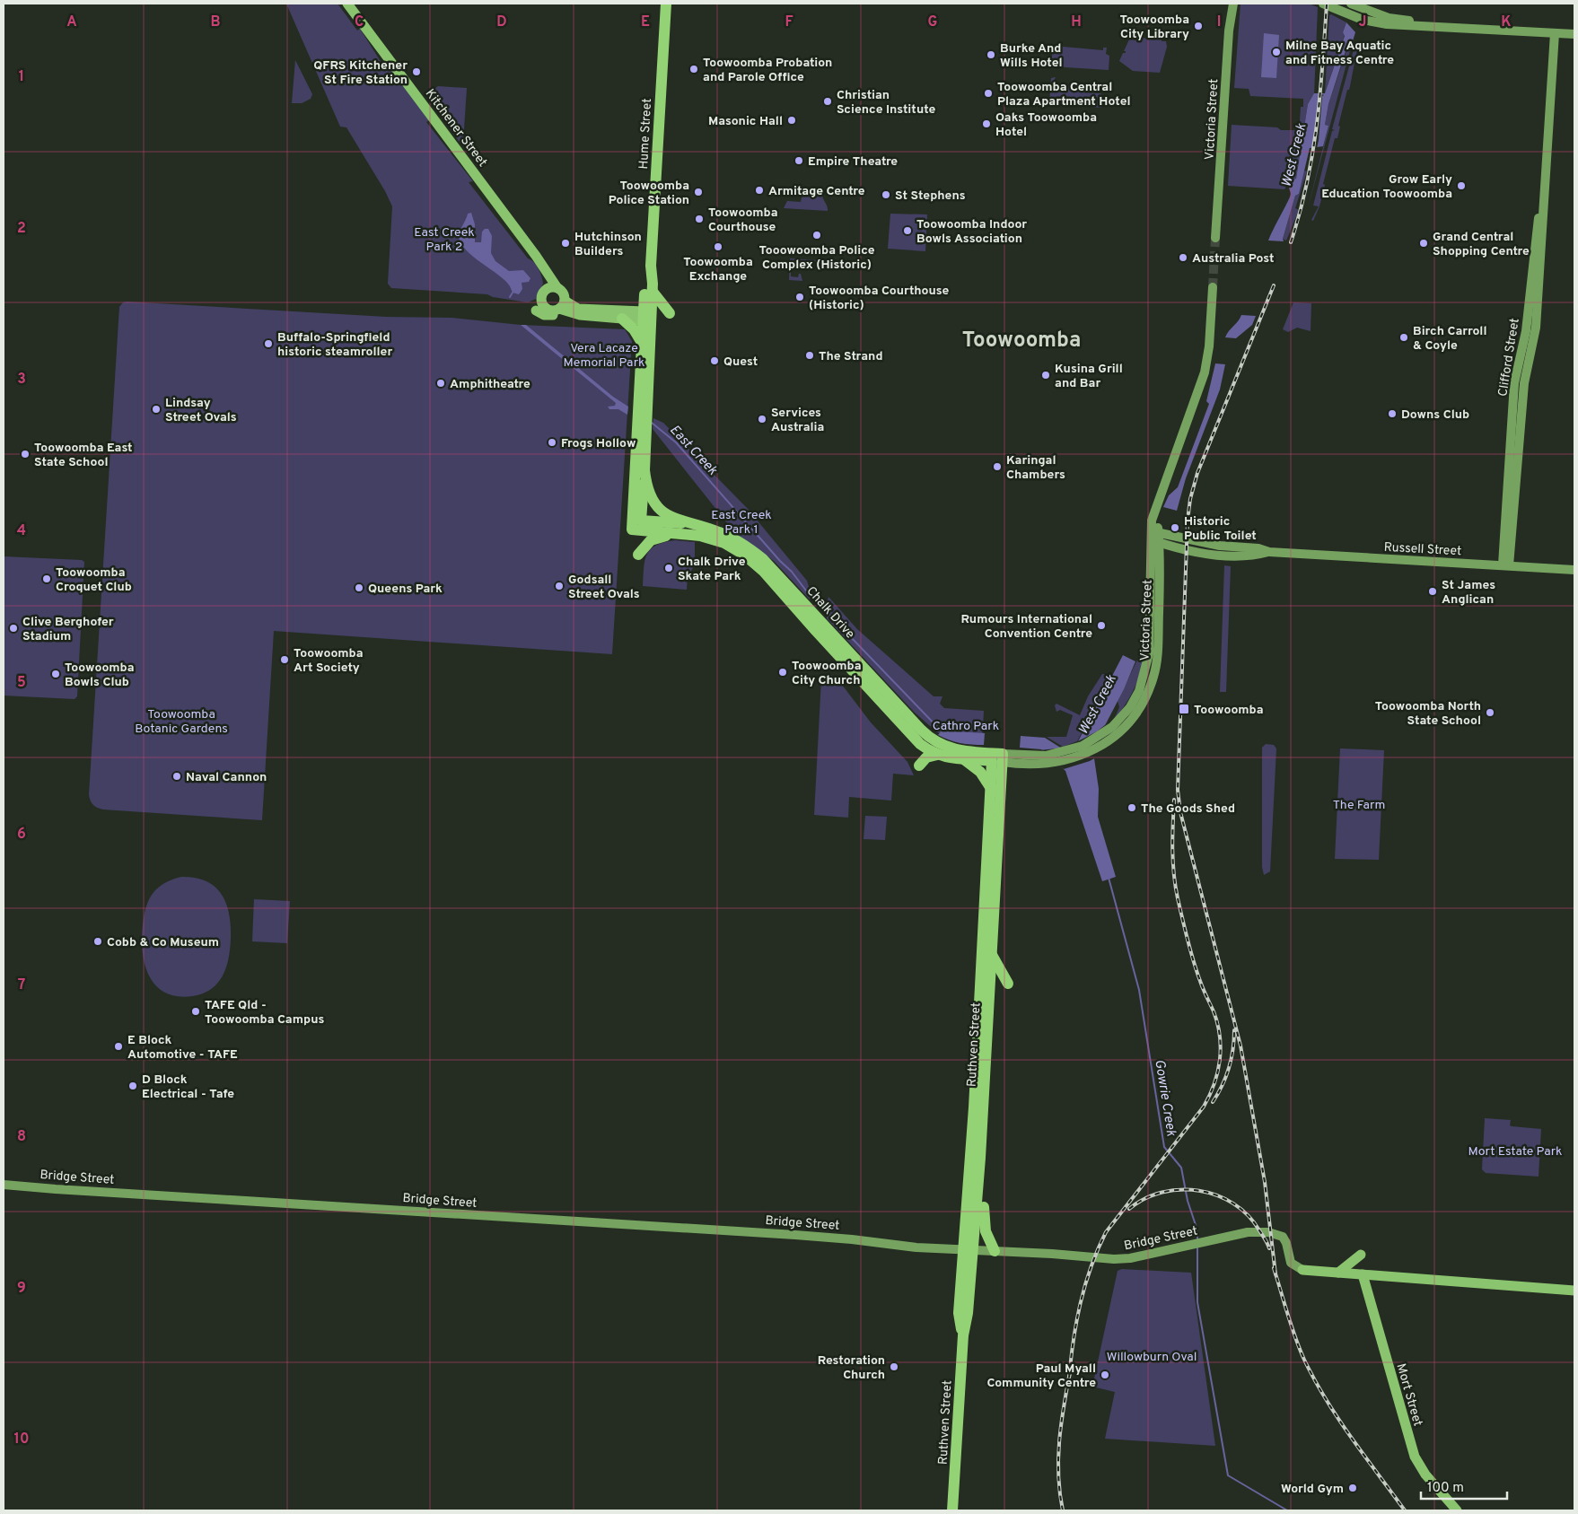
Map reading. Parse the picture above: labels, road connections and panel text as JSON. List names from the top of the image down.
{
  "streets": {
    "highway": ["Hume Street", "Chalk Drive", "Ruthven Street"],
    "main road": [
      "Victoria Street",
      "Kitchener Street",
      "Clifford Street",
      "Russell Street",
      "Bridge Street",
      "Mort Street"
    ]
  },
  "crossings": [
    ["Victoria Street", "Russell Street"],
    ["Victoria Street", "Chalk Drive"],
    ["Victoria Street", "Ruthven Street"],
    ["Hume Street", "Chalk Drive"],
    ["Clifford Street", "Russell Street"],
    ["Chalk Drive", "Ruthven Street"],
    ["Ruthven Street", "Bridge Street"],
    ["Bridge Street", "Mort Street"]
  ],
  "districts": ["Toowoomba"],
  "water": ["West Creek", "East Creek", "Gowrie Creek"],
  "parks": [
    "East Creek Park 2",
    "Vera Lacaze Memorial Park",
    "East Creek Park 1",
    "Toowoomba Botanic Gardens",
    "Cathro Park",
    "The Farm",
    "Mort Estate Park",
    "Willowburn Oval"
  ],
  "places": {
    "other": [
      "Toowoomba City Library",
      "Milne Bay Aquatic and Fitness Centre",
      "Burke And Wills Hotel",
      "Toowoomba Probation and Parole Office",
      "QFRS Kitchener St Fire Station",
      "Toowoomba Central Plaza Apartment Hotel",
      "Christian Science Institute",
      "Masonic Hall",
      "Oaks Toowoomba Hotel",
      "Empire Theatre",
      "Grow Early Education Toowoomba",
      "Armitage Centre",
      "Toowoomba Police Station",
      "St Stephens",
      "Toowoomba Courthouse",
      "Toowoomba Indoor Bowls Association",
      "Tooowoomba Police Complex (Historic)",
      "Hutchinson Builders",
      "Grand Central Shopping Centre",
      "Toowoomba Exchange",
      "Australia Post",
      "Toowoomba Courthouse (Historic)",
      "Birch Carroll & Coyle",
      "Buffalo-Springfield historic steamroller",
      "The Strand",
      "Quest",
      "Kusina Grill and Bar",
      "Amphitheatre",
      "Lindsay Street Ovals",
      "Downs Club",
      "Services Australia",
      "Frogs Hollow",
      "Toowoomba East State School",
      "Karingal Chambers",
      "Historic Public Toilet",
      "Chalk Drive Skate Park",
      "Toowoomba Croquet Club",
      "Godsall Street Ovals",
      "Queens Park",
      "St James Anglican",
      "Rumours International Convention Centre",
      "Clive Berghofer Stadium",
      "Toowoomba Art Society",
      "Toowoomba City Church",
      "Toowoomba Bowls Club",
      "Toowoomba North State School",
      "Naval Cannon",
      "The Goods Shed",
      "Cobb & Co Museum",
      "TAFE Qld - Toowoomba Campus",
      "E Block Automotive - TAFE",
      "D Block Electrical - Tafe",
      "Restoration Church",
      "Paul Myall Community Centre",
      "World Gym"
    ],
    "transit": ["Toowoomba"]
  },
  "scale_bar": "100 m",
  "grid": {
    "columns": [
      "A",
      "B",
      "C",
      "D",
      "E",
      "F",
      "G",
      "H",
      "I",
      "J",
      "K"
    ],
    "rows": [
      "1",
      "2",
      "3",
      "4",
      "5",
      "6",
      "7",
      "8",
      "9",
      "10"
    ]
  }
}
